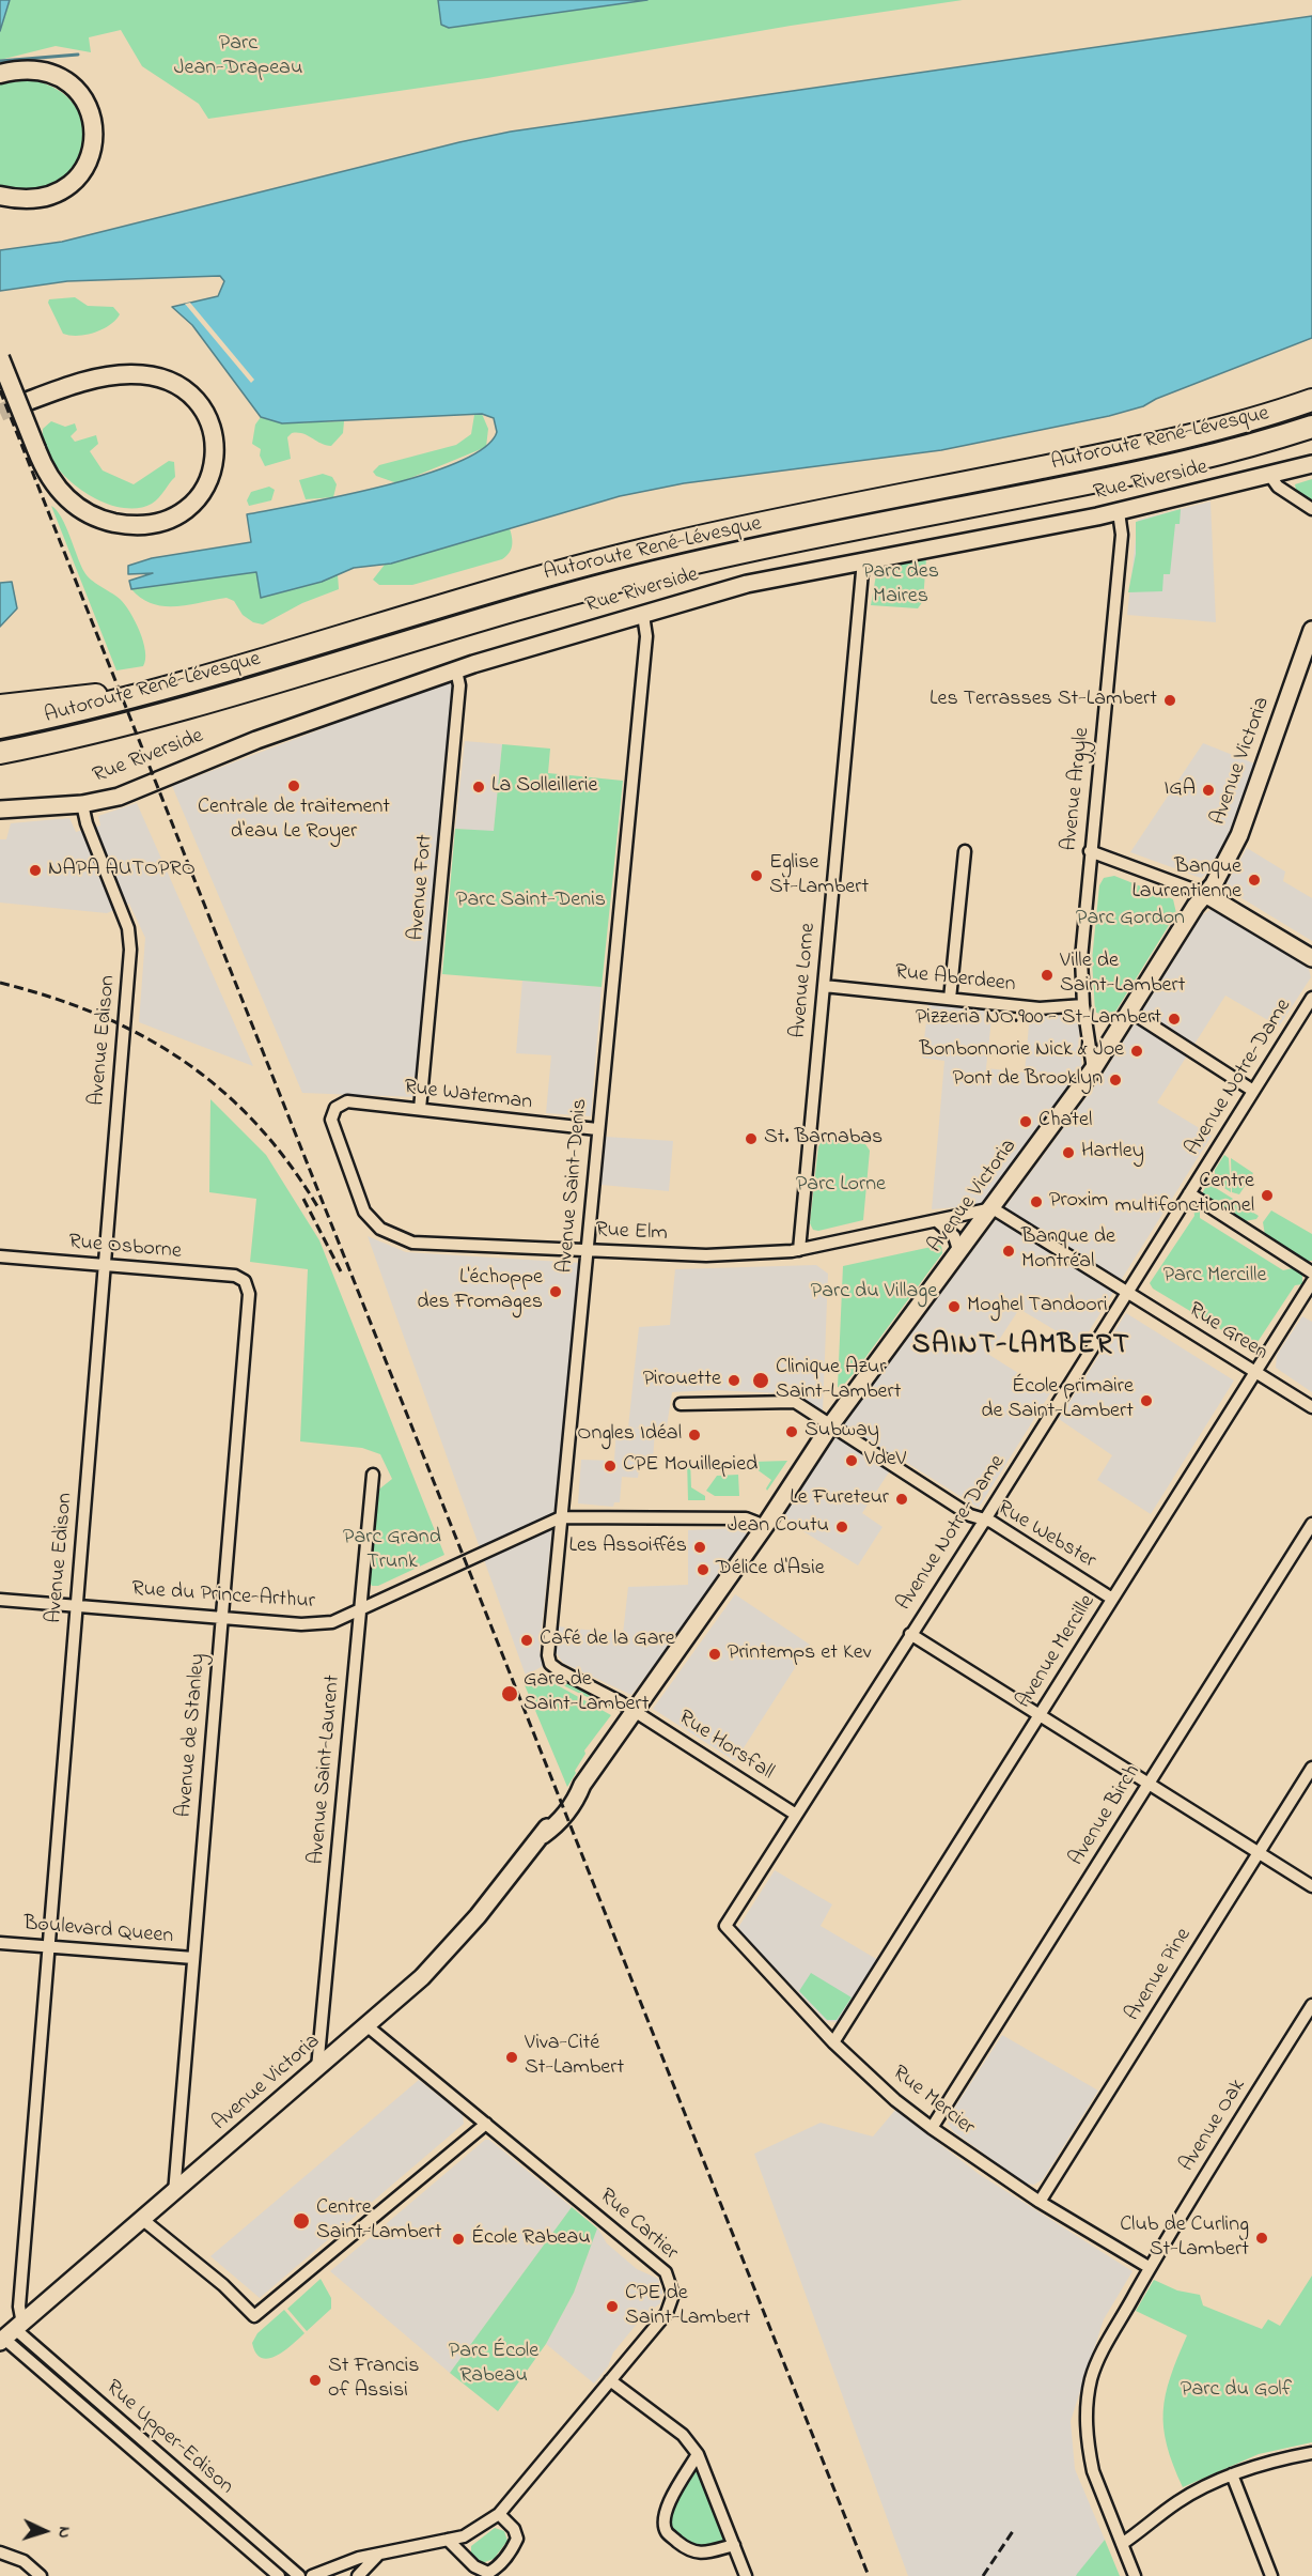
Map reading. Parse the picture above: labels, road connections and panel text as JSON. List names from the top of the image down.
{
  "streets": {
    "highway": ["Autoroute René-Lévesque"],
    "street": [
      "Rue Riverside",
      "Avenue Victoria",
      "Avenue Argyle",
      "Avenue Fort",
      "Rue Aberdeen",
      "Avenue Lorne",
      "Avenue Edison",
      "Avenue Notre-Dame",
      "Rue Waterman",
      "Avenue Saint-Denis",
      "Rue Elm",
      "Rue Osborne",
      "Rue Green",
      "Rue Webster",
      "Rue du Prince-Arthur",
      "Avenue Mercille",
      "Avenue de Stanley",
      "Rue Horsfall",
      "Avenue Saint-Laurent",
      "Avenue Birch",
      "Boulevard Queen",
      "Avenue Pine",
      "Rue Mercier",
      "Avenue Oak",
      "Rue Cartier",
      "Rue Upper-Edison"
    ]
  },
  "crossings": [
    ["Rue Riverside", "Avenue Argyle"],
    ["Rue Riverside", "Avenue Fort"],
    ["Rue Riverside", "Avenue Lorne"],
    ["Rue Riverside", "Avenue Edison"],
    ["Rue Riverside", "Avenue Saint-Denis"],
    ["Avenue Victoria", "Avenue Argyle"],
    ["Avenue Victoria", "Avenue Edison"],
    ["Avenue Victoria", "Avenue Saint-Denis"],
    ["Avenue Victoria", "Rue Elm"],
    ["Avenue Victoria", "Rue Green"],
    ["Avenue Victoria", "Rue Webster"],
    ["Avenue Victoria", "Rue du Prince-Arthur"],
    ["Avenue Victoria", "Avenue de Stanley"],
    ["Avenue Victoria", "Rue Horsfall"],
    ["Avenue Victoria", "Avenue Saint-Laurent"],
    ["Avenue Victoria", "Rue Cartier"],
    ["Avenue Victoria", "Rue Upper-Edison"],
    ["Avenue Argyle", "Rue Aberdeen"],
    ["Avenue Fort", "Rue Waterman"],
    ["Rue Aberdeen", "Avenue Lorne"],
    ["Avenue Lorne", "Rue Elm"],
    ["Avenue Edison", "Rue Osborne"],
    ["Avenue Edison", "Rue du Prince-Arthur"],
    ["Avenue Edison", "Boulevard Queen"],
    ["Avenue Edison", "Rue Upper-Edison"],
    ["Avenue Notre-Dame", "Rue Green"],
    ["Avenue Notre-Dame", "Rue Webster"],
    ["Avenue Notre-Dame", "Rue Horsfall"],
    ["Avenue Notre-Dame", "Rue Mercier"],
    ["Rue Waterman", "Avenue Saint-Denis"],
    ["Rue Waterman", "Rue Elm"],
    ["Avenue Saint-Denis", "Rue Elm"],
    ["Avenue Saint-Denis", "Rue du Prince-Arthur"],
    ["Avenue Saint-Denis", "Rue Horsfall"],
    ["Rue Elm", "Rue Green"],
    ["Rue Osborne", "Avenue de Stanley"],
    ["Rue Green", "Avenue Mercille"],
    ["Rue Webster", "Avenue Mercille"],
    ["Rue du Prince-Arthur", "Avenue de Stanley"],
    ["Rue du Prince-Arthur", "Avenue Saint-Laurent"],
    ["Avenue Mercille", "Rue Mercier"],
    ["Avenue de Stanley", "Boulevard Queen"],
    ["Avenue Birch", "Rue Mercier"],
    ["Avenue Pine", "Rue Mercier"],
    ["Rue Mercier", "Avenue Oak"]
  ],
  "districts": ["SAINT-LAMBERT"],
  "parks": [
    "Parc Jean-Drapeau",
    "Parc des Maires",
    "Parc Saint-Denis",
    "Parc Gordon",
    "Parc Lorne",
    "Parc Mercille",
    "Parc du Village",
    "Parc Grand Trunk",
    "Parc École Rabeau",
    "Parc du Golf"
  ],
  "places": [
    "Les Terrasses St-Lambert",
    "Centrale de traitement d'eau Le Royer",
    "La Solleillerie",
    "IGA",
    "NAPA AUTOPRO",
    "Eglise St-Lambert",
    "Banque Laurentienne",
    "Ville de Saint-Lambert",
    "Pizzeria NO.900 - St-Lambert",
    "Bonbonnorie Nick & Joe",
    "Pont de Brooklyn",
    "Chatel",
    "St. Barnabas",
    "Hartley",
    "Centre multifonctionnel",
    "Proxim",
    "Banque de Montréal",
    "L'échoppe des Fromages",
    "Moghel Tandoori",
    "Pirouette",
    "Clinique Azur Saint-Lambert",
    "École primaire de Saint-Lambert",
    "Subway",
    "Ongles Idéal",
    "VdeV",
    "CPE Mouillepied",
    "Le Fureteur",
    "Jean Coutu",
    "Les Assoiffés",
    "Délice d'Asie",
    "Café de la Gare",
    "Printemps et Kev",
    "Gare de Saint-Lambert",
    "Viva-Cité St-Lambert",
    "Centre Saint-Lambert",
    "Club de Curling St-Lambert",
    "École Rabeau",
    "CPE de Saint-Lambert",
    "St Francis of Assisi"
  ],
  "north": "right"
}
